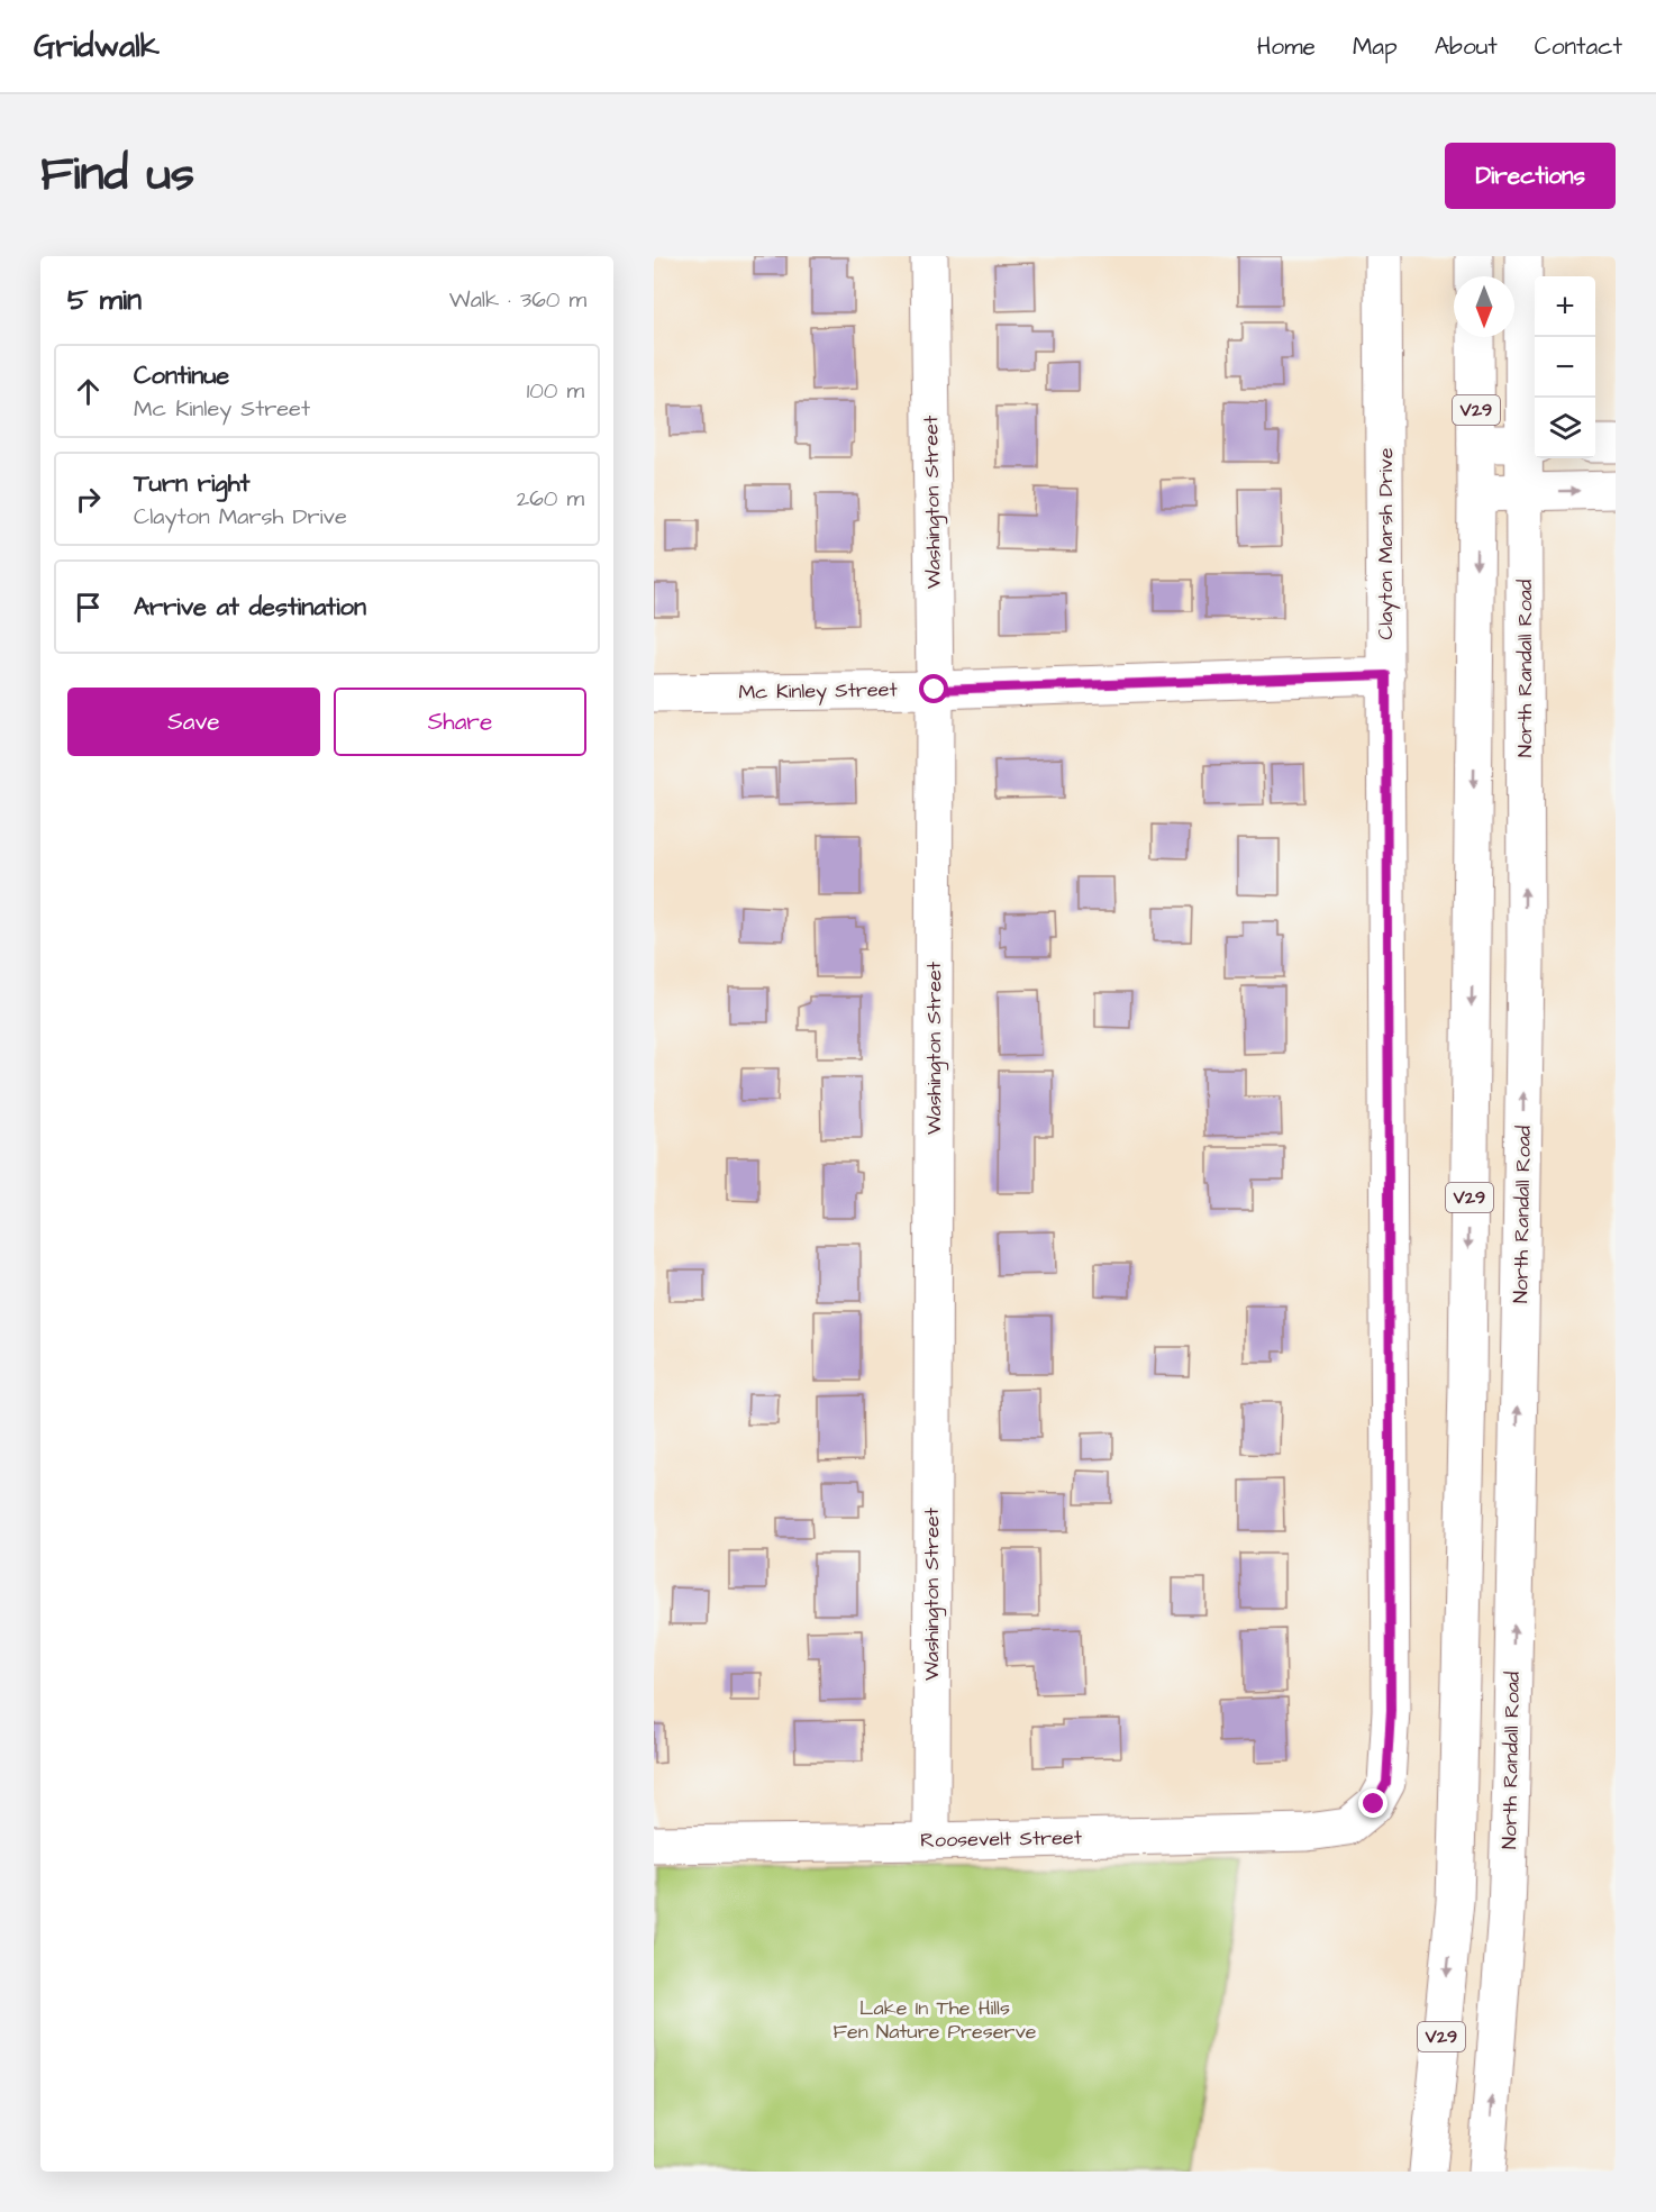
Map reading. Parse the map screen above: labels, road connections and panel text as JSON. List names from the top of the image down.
{
  "streets": {
    "street": [
      "V29",
      "Washington Street",
      "Clayton Marsh Drive",
      "North Randall Road",
      "Mc Kinley Street",
      "Roosevelt Street"
    ]
  },
  "crossings": [
    ["Washington Street", "Mc Kinley Street"],
    ["Washington Street", "Roosevelt Street"],
    ["Clayton Marsh Drive", "Mc Kinley Street"],
    ["Clayton Marsh Drive", "Roosevelt Street"]
  ],
  "parks": ["Lake In The Hills Fen Nature Preserve"],
  "north": "bottom",
  "page": {
    "header": "Gridwalk",
    "nav": [
      "Home",
      "Map",
      "About",
      "Contact"
    ],
    "title": "Find us",
    "buttons": [
      "Directions",
      ["Save", "Share"]
    ],
    "heading": ["5 min", "Walk · 360 m"],
    "map_buttons": ["+", "−"],
    "list": [
      ["Continue", "Mc Kinley Street", "100 m"],
      ["Turn right", "Clayton Marsh Drive", "260 m"],
      "Arrive at destination"
    ]
  }
}
